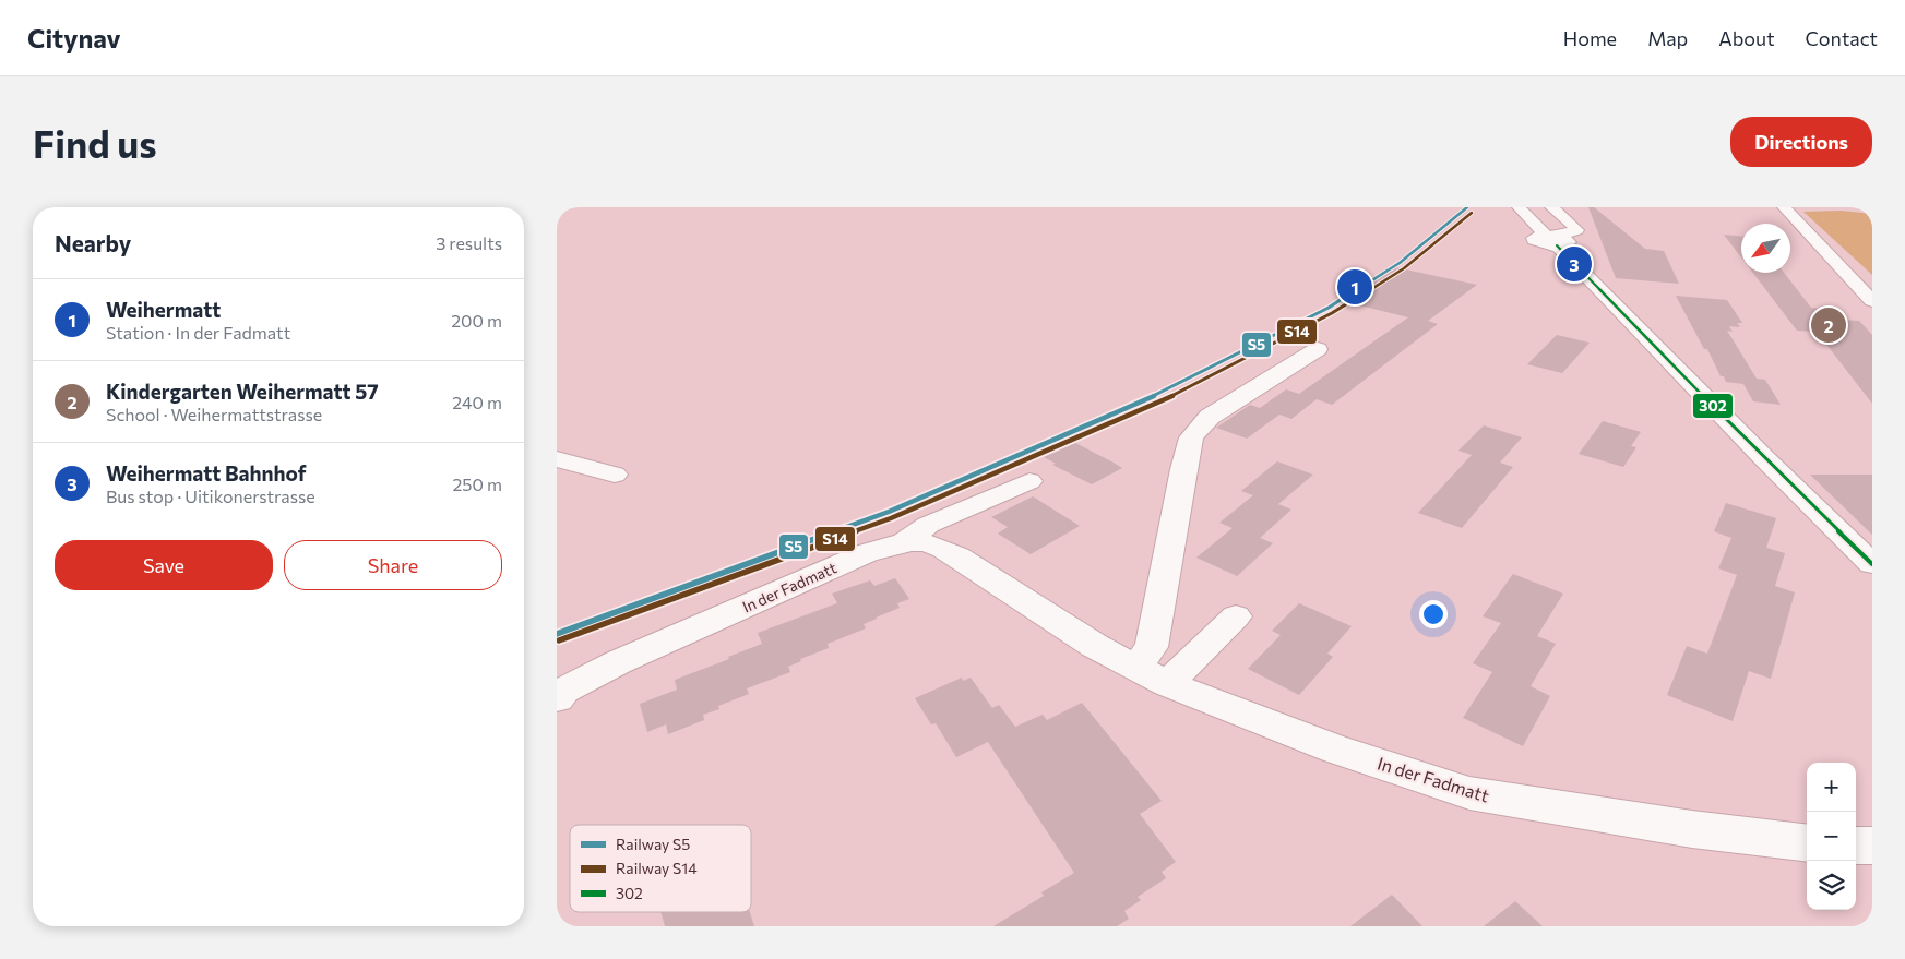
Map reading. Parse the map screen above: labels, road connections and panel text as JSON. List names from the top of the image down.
{
  "streets": {
    "street": ["In der Fadmatt"]
  },
  "lines": ["rail line S5", "rail line S14", "transit line 302"],
  "legend": ["Railway S5", "Railway S14", "302"],
  "north": "bottom left",
  "page": {
    "header": "Citynav",
    "nav": [
      "Home",
      "Map",
      "About",
      "Contact"
    ],
    "buttons": [
      "Directions",
      ["Save", "Share"]
    ],
    "title": "Find us",
    "heading": ["Nearby", "3 results"],
    "pins": ["3", "1", "2"],
    "list": [
      {
        "mark": "1",
        "name": "Weihermatt",
        "note": "Station · In der Fadmatt",
        "value": "200 m"
      },
      {
        "mark": "2",
        "name": "Kindergarten Weihermatt 57",
        "note": "School · Weihermattstrasse",
        "value": "240 m"
      },
      {
        "mark": "3",
        "name": "Weihermatt Bahnhof",
        "note": "Bus stop · Uitikonerstrasse",
        "value": "250 m"
      }
    ],
    "map_buttons": ["+", "−"]
  }
}
